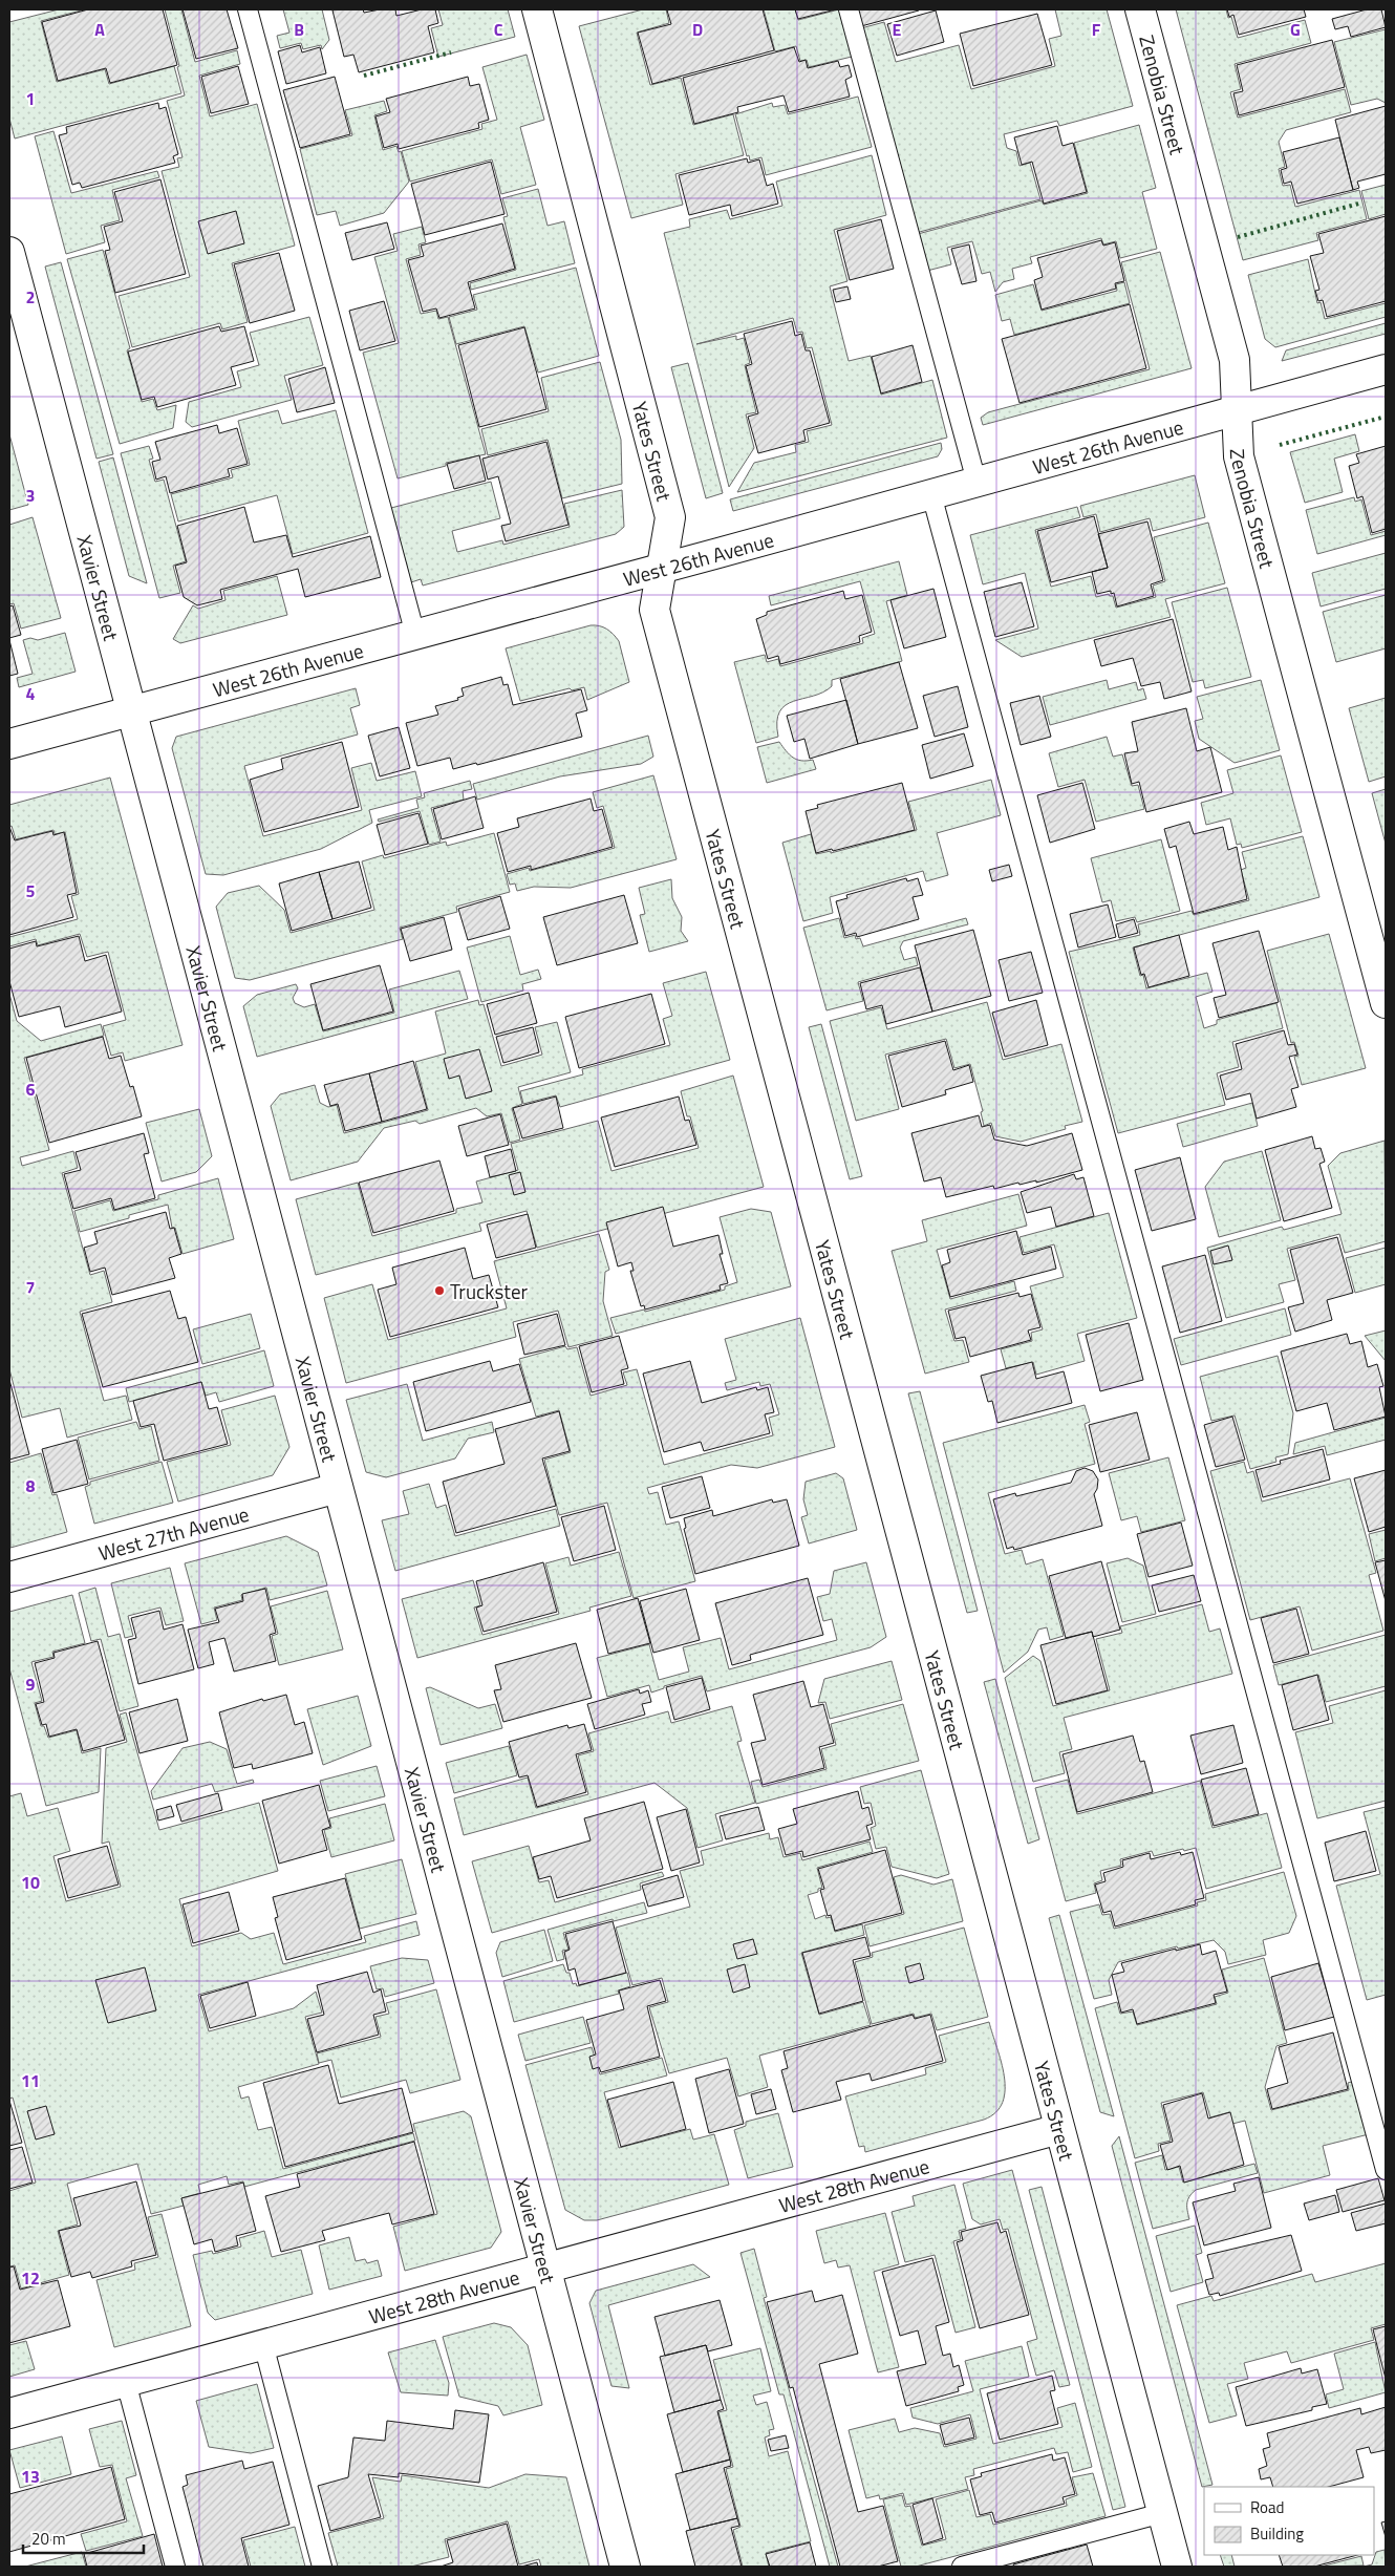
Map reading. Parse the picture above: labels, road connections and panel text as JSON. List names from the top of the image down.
{
  "streets": {
    "street": [
      "Zenobia Street",
      "West 26th Avenue",
      "Yates Street",
      "Xavier Street",
      "West 27th Avenue",
      "West 28th Avenue"
    ]
  },
  "crossings": [
    ["Zenobia Street", "West 26th Avenue"],
    ["West 26th Avenue", "Yates Street"],
    ["West 26th Avenue", "Xavier Street"],
    ["Yates Street", "West 28th Avenue"],
    ["Xavier Street", "West 27th Avenue"],
    ["Xavier Street", "West 28th Avenue"]
  ],
  "places": ["Truckster"],
  "legend": ["Road", "Building"],
  "scale_bar": "20 m",
  "grid": {
    "columns": [
      "A",
      "B",
      "C",
      "D",
      "E",
      "F",
      "G"
    ],
    "rows": [
      "1",
      "2",
      "3",
      "4",
      "5",
      "6",
      "7",
      "8",
      "9",
      "10",
      "11",
      "12",
      "13"
    ]
  }
}
